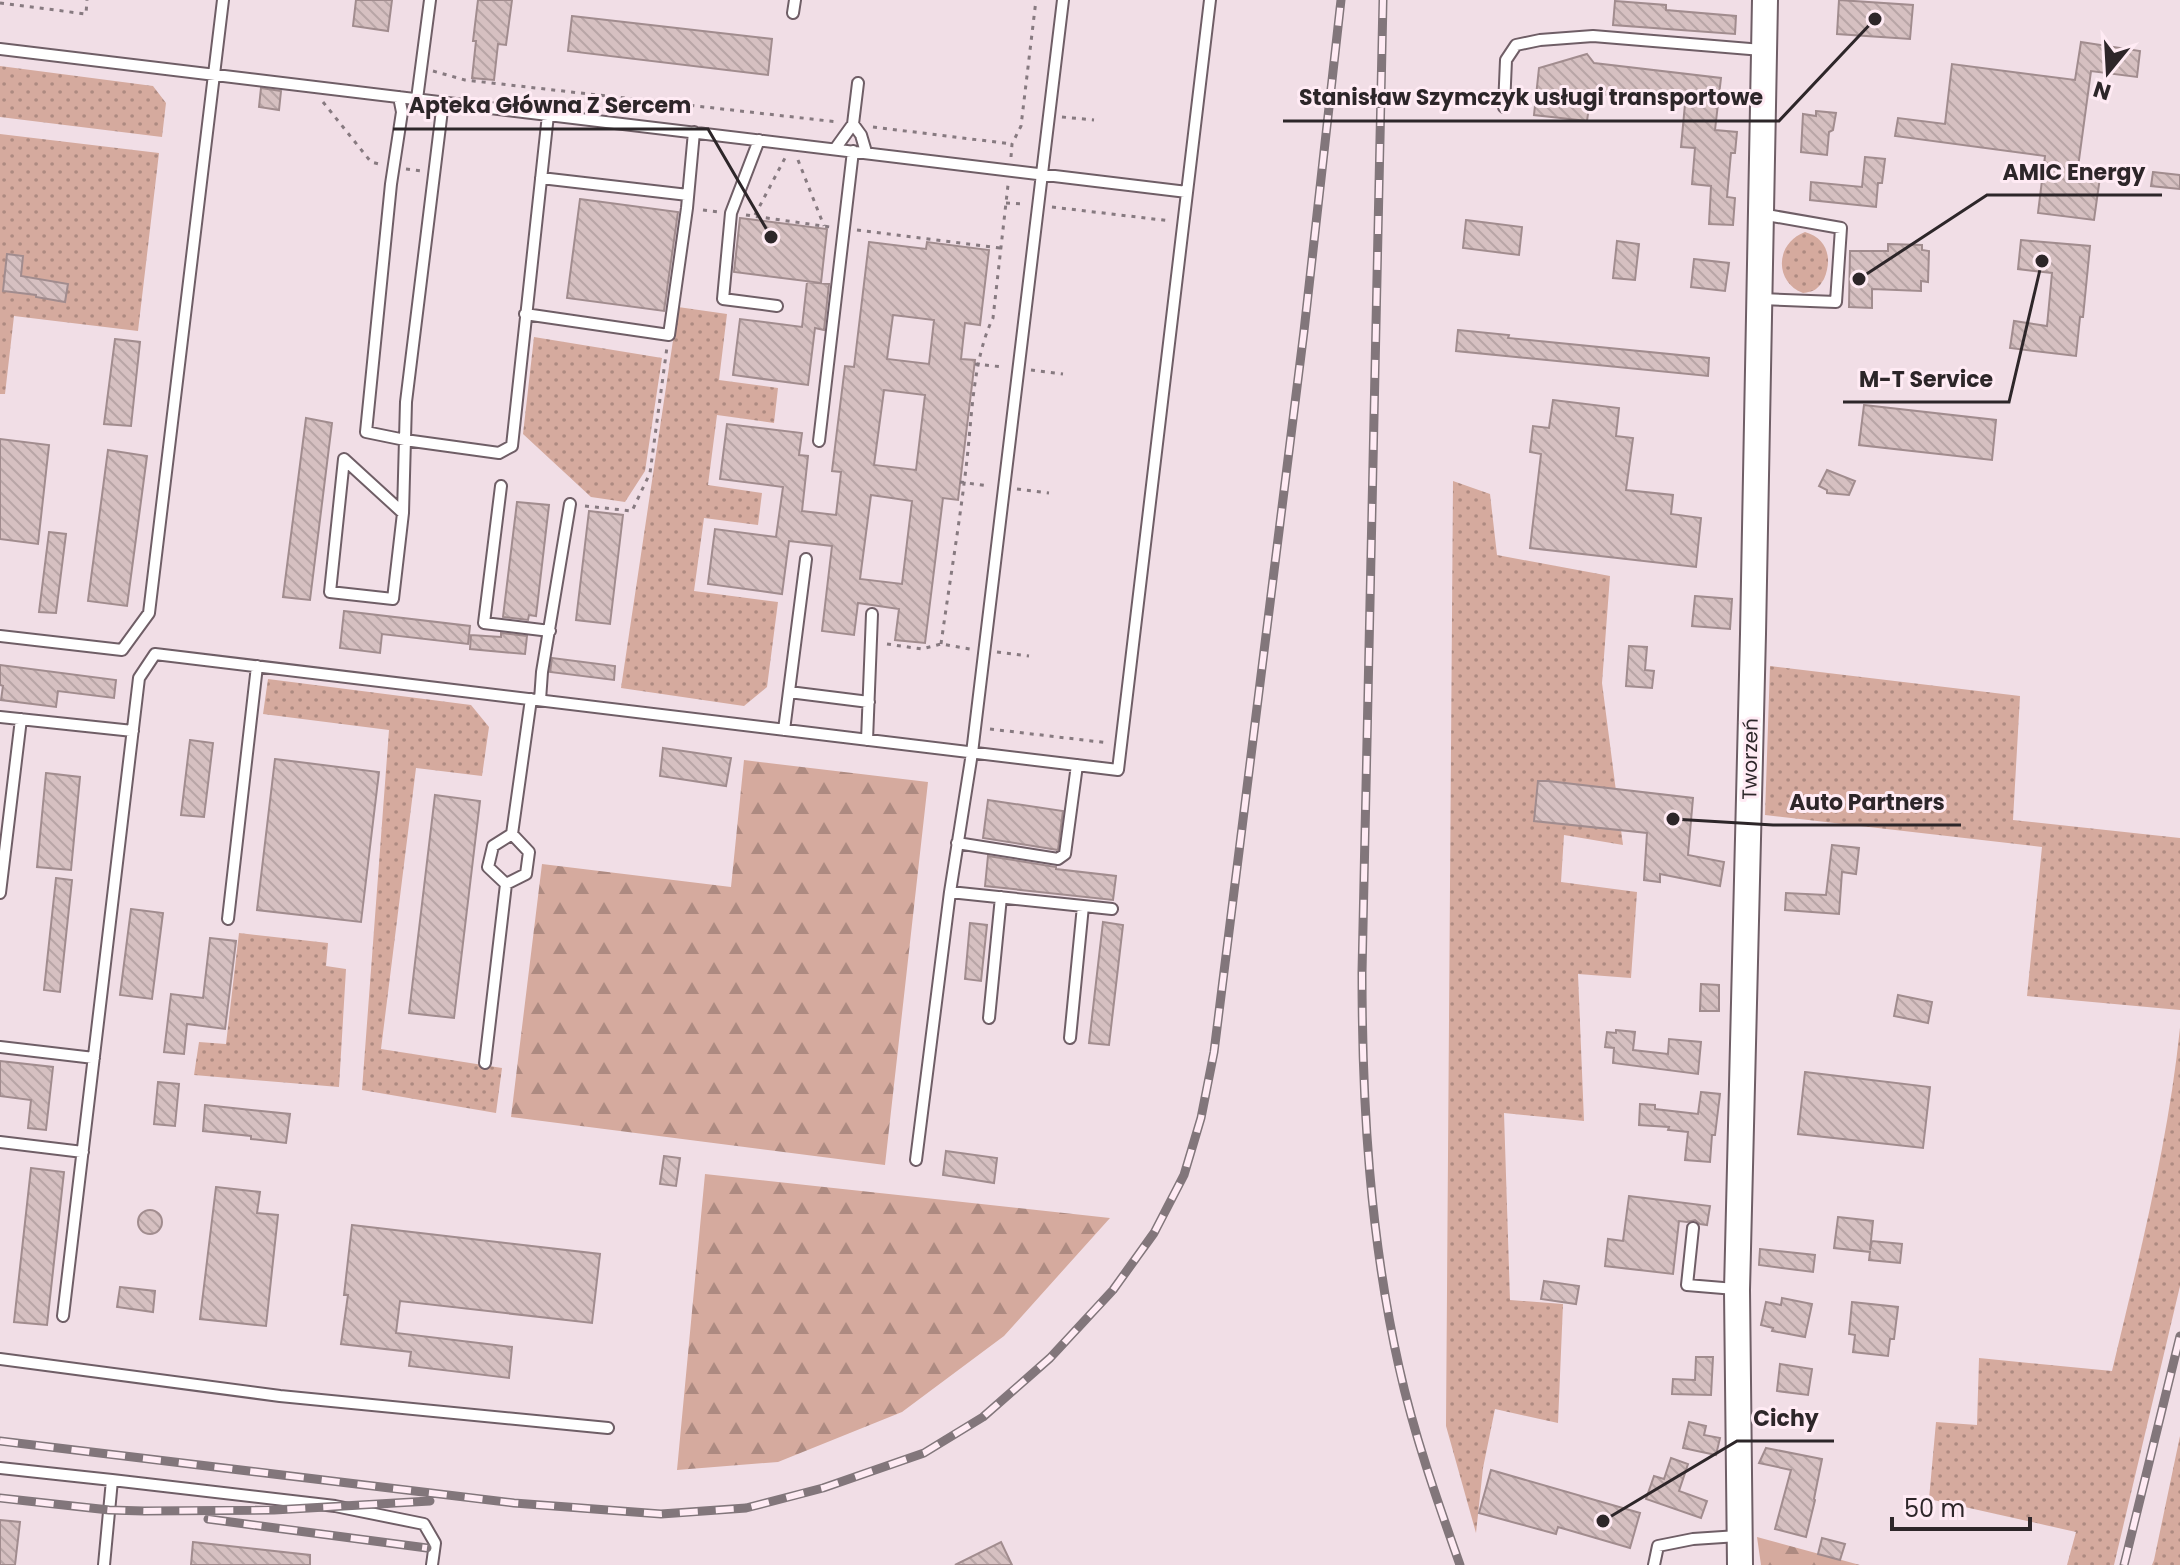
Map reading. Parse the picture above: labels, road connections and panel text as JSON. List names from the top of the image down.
{
  "streets": {
    "street": ["Tworzeń"]
  },
  "places": [
    "Stanisław Szymczyk usługi transportowe",
    "Apteka Główna Z Sercem",
    "M-T Service",
    "AMIC Energy",
    "Auto Partners",
    "Cichy"
  ],
  "scale_bar": "50 m",
  "north": "bottom"
}
